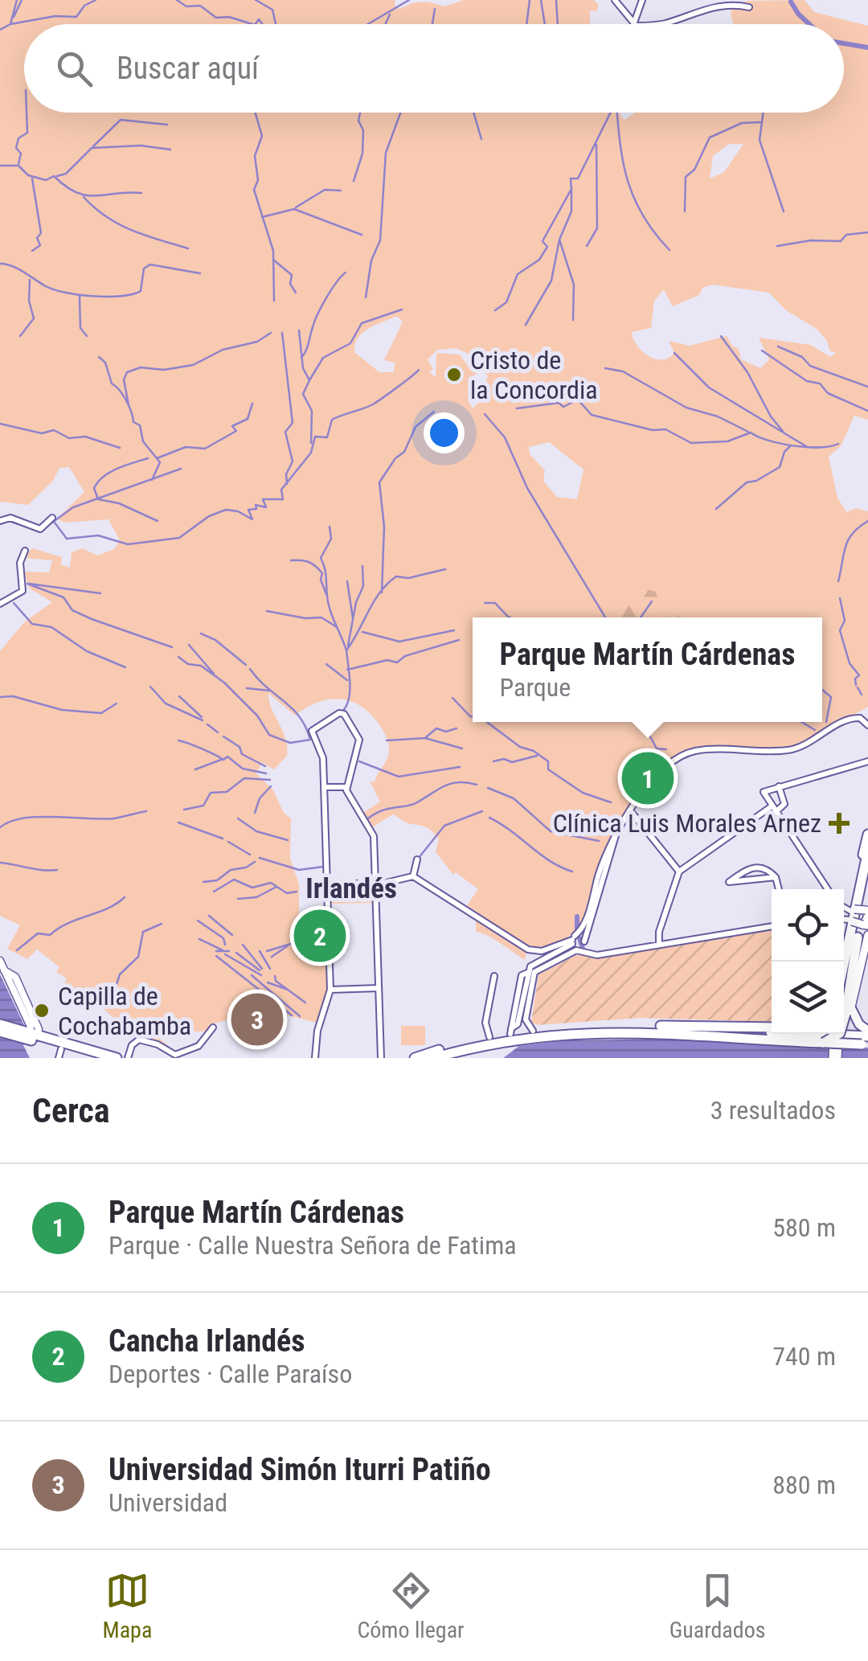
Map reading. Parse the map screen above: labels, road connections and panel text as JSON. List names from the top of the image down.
{
  "districts": ["Irlandés"],
  "places": {
    "other": ["Cristo de la Concordia", "Capilla de Cochabamba"],
    "health": ["Clínica Luis Morales Arnez"]
  },
  "page": {
    "search": "Buscar aquí",
    "popup": ["Parque Martín Cárdenas", "Parque"],
    "pins": ["1", "2", "3"],
    "heading": ["Cerca", "3 resultados"],
    "list": [
      {
        "mark": "1",
        "name": "Parque Martín Cárdenas",
        "note": "Parque · Calle Nuestra Señora de Fatima",
        "value": "580 m"
      },
      {
        "mark": "2",
        "name": "Cancha Irlandés",
        "note": "Deportes · Calle Paraíso",
        "value": "740 m"
      },
      {
        "mark": "3",
        "name": "Universidad Simón Iturri Patiño",
        "note": "Universidad",
        "value": "880 m"
      }
    ],
    "nav": ["Mapa", "Cómo llegar", "Guardados"]
  }
}
